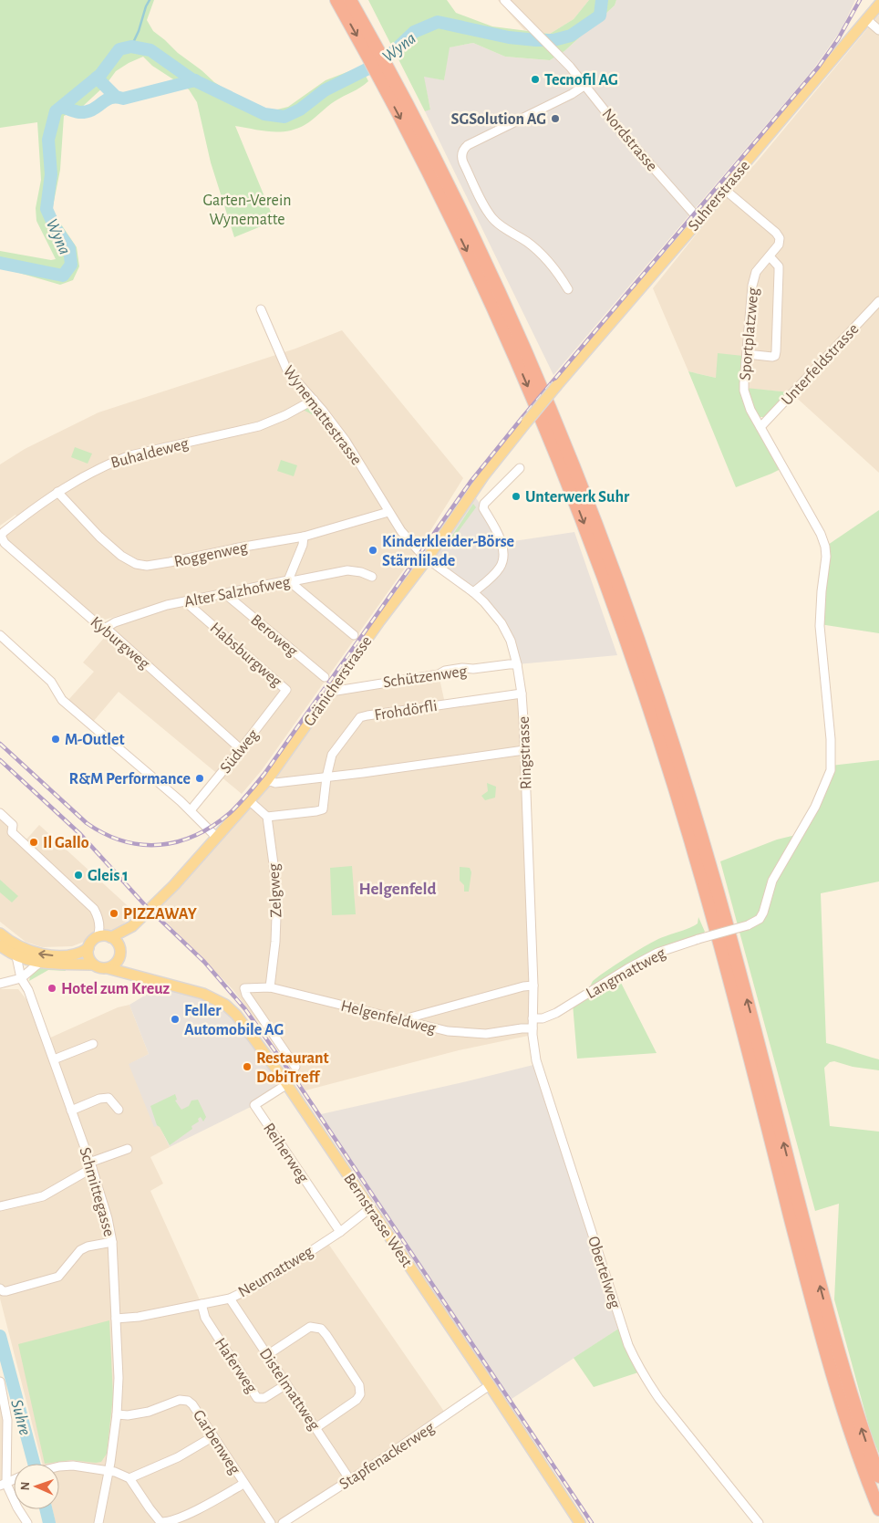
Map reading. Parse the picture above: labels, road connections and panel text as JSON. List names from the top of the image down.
{
  "streets": {
    "main road": ["Suhrerstrasse", "Gränicherstrasse", "Bernstrasse West"],
    "street": [
      "Nordstrasse",
      "Sportplatzweg",
      "Unterfeldstrasse",
      "Wynemattestrasse",
      "Buhaldeweg",
      "Roggenweg",
      "Alter Salzhofweg",
      "Beroweg",
      "Kyburgweg",
      "Habsburgweg",
      "Schützenweg",
      "Frohdörfli",
      "Südweg",
      "Ringstrasse",
      "Zelgweg",
      "Langmattweg",
      "Helgenfeldweg",
      "Reiherweg",
      "Schmittegasse",
      "Neumattweg",
      "Obertelweg",
      "Haferweg",
      "Distelmattweg",
      "Garbenweg",
      "Stapfenackerweg"
    ]
  },
  "crossings": [
    ["Nordstrasse", "Suhrerstrasse"],
    ["Suhrerstrasse", "Sportplatzweg"],
    ["Suhrerstrasse", "Gränicherstrasse"],
    ["Sportplatzweg", "Unterfeldstrasse"],
    ["Sportplatzweg", "Langmattweg"],
    ["Wynemattestrasse", "Buhaldeweg"],
    ["Wynemattestrasse", "Roggenweg"],
    ["Wynemattestrasse", "Gränicherstrasse"],
    ["Wynemattestrasse", "Ringstrasse"],
    ["Buhaldeweg", "Roggenweg"],
    ["Buhaldeweg", "Kyburgweg"],
    ["Alter Salzhofweg", "Beroweg"],
    ["Alter Salzhofweg", "Kyburgweg"],
    ["Alter Salzhofweg", "Habsburgweg"],
    ["Kyburgweg", "Südweg"],
    ["Habsburgweg", "Südweg"],
    ["Schützenweg", "Gränicherstrasse"],
    ["Schützenweg", "Ringstrasse"],
    ["Gränicherstrasse", "Ringstrasse"],
    ["Gränicherstrasse", "Bernstrasse West"],
    ["Frohdörfli", "Ringstrasse"],
    ["Frohdörfli", "Zelgweg"],
    ["Ringstrasse", "Obertelweg"],
    ["Zelgweg", "Helgenfeldweg"],
    ["Langmattweg", "Obertelweg"],
    ["Helgenfeldweg", "Obertelweg"],
    ["Reiherweg", "Bernstrasse West"],
    ["Reiherweg", "Neumattweg"],
    ["Schmittegasse", "Neumattweg"],
    ["Schmittegasse", "Garbenweg"],
    ["Bernstrasse West", "Neumattweg"],
    ["Bernstrasse West", "Stapfenackerweg"],
    ["Neumattweg", "Haferweg"],
    ["Neumattweg", "Distelmattweg"],
    ["Haferweg", "Distelmattweg"],
    ["Distelmattweg", "Stapfenackerweg"]
  ],
  "districts": ["Helgenfeld"],
  "water": ["Wyna", "Suhre"],
  "parks": ["Garten-Verein Wynematte"],
  "places": [
    "Tecnofil AG",
    "SGSolution AG",
    "Unterwerk Suhr",
    "Kinderkleider-Börse Stärnlilade",
    "M-Outlet",
    "R&M Performance",
    "Il Gallo",
    "Gleis 1",
    "PIZZAWAY",
    "Hotel zum Kreuz",
    "Feller Automobile AG",
    "Restaurant DobiTreff"
  ],
  "north": "left"
}
